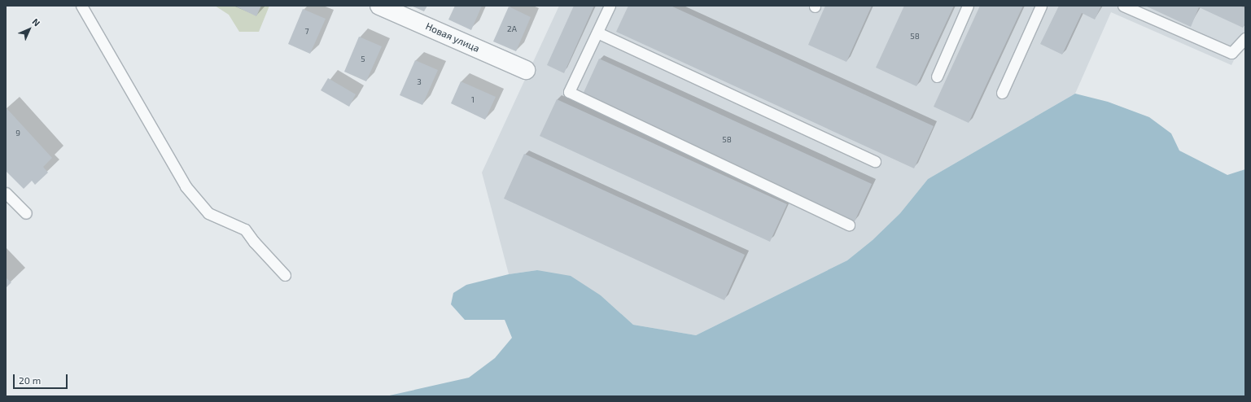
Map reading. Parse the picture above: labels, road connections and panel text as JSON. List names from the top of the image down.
{
  "streets": {
    "street": ["Новая улица"]
  },
  "house_numbers": [
    "2А",
    "7",
    "58",
    "5",
    "3",
    "1",
    "9",
    "58"
  ],
  "scale_bar": "20 m",
  "north": "top right"
}
